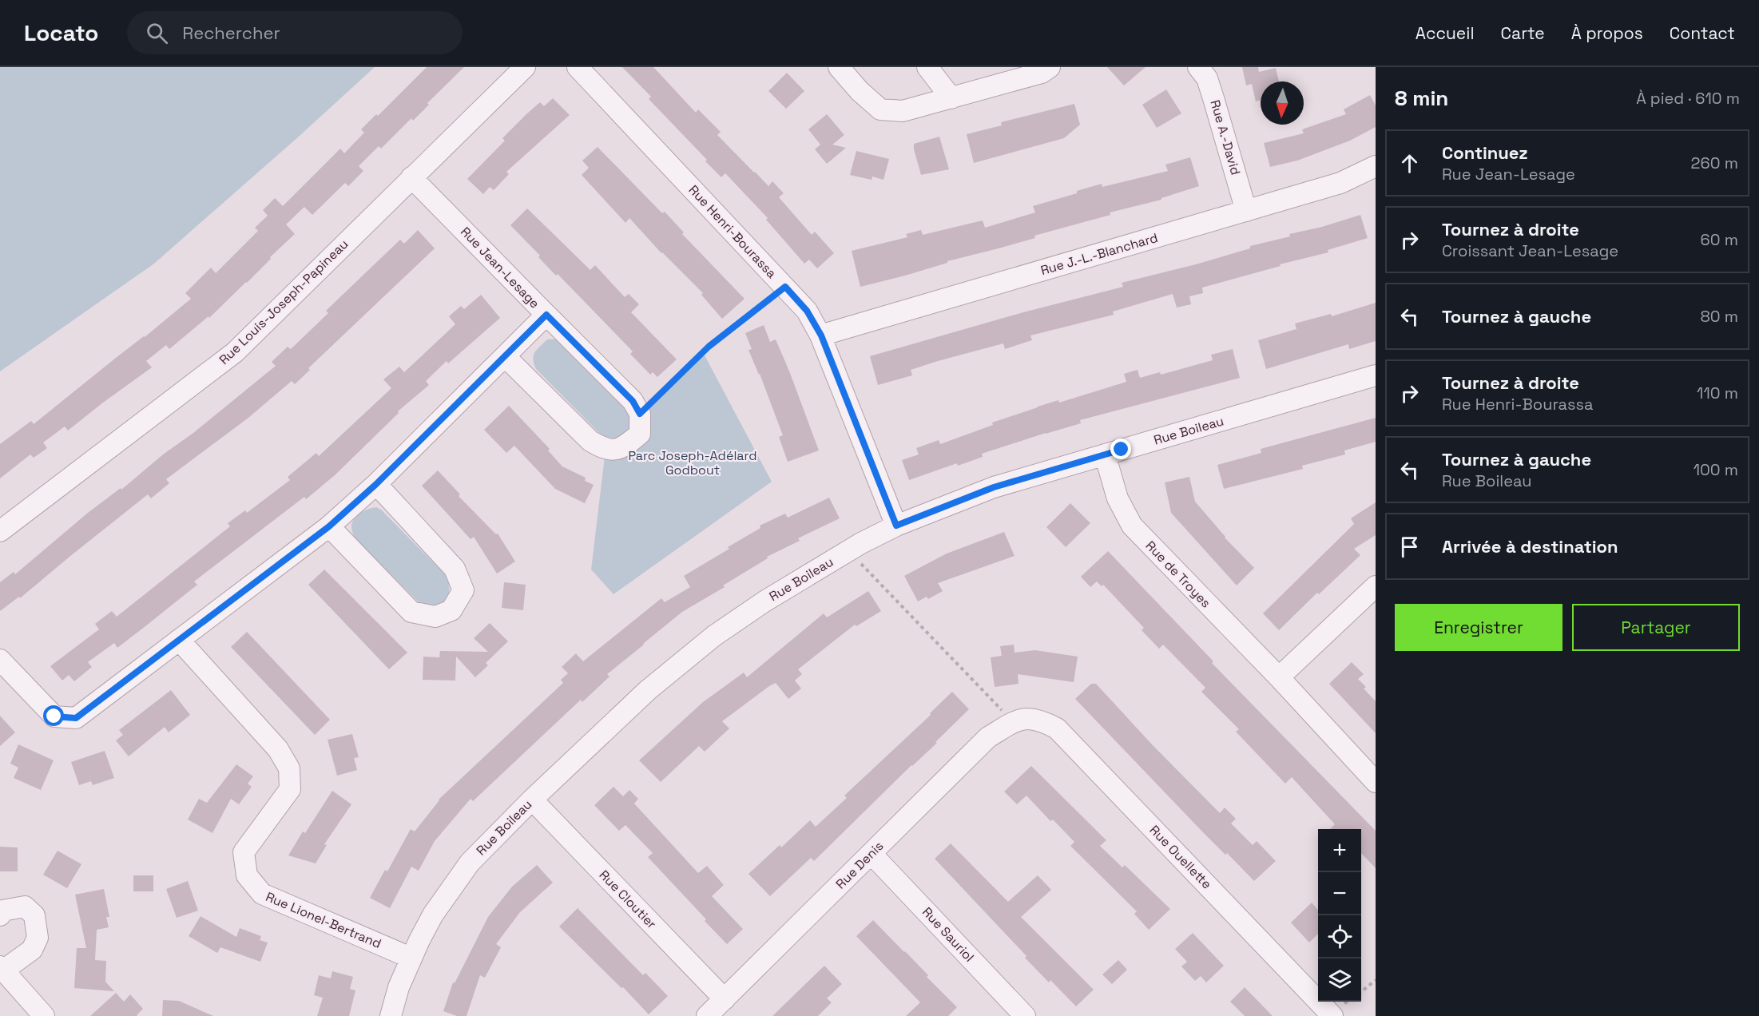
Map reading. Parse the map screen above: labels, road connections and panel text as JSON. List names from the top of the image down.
{
  "streets": {
    "street": [
      "Rue A.-David",
      "Rue Henri-Bourassa",
      "Rue J.-L.-Blanchard",
      "Rue Jean-Lesage",
      "Rue Louis-Joseph-Papineau",
      "Rue Boileau",
      "Rue de Troyes",
      "Rue Ouellette",
      "Rue Denis",
      "Rue Cloutier",
      "Rue Lionel-Bertrand",
      "Rue Sauriol"
    ]
  },
  "crossings": [
    ["Rue A.-David", "Rue J.-L.-Blanchard"],
    ["Rue Henri-Bourassa", "Rue J.-L.-Blanchard"],
    ["Rue Henri-Bourassa", "Rue Boileau"],
    ["Rue Jean-Lesage", "Rue Louis-Joseph-Papineau"],
    ["Rue Jean-Lesage", "Rue Lionel-Bertrand"],
    ["Rue Boileau", "Rue de Troyes"],
    ["Rue Boileau", "Rue Cloutier"],
    ["Rue Boileau", "Rue Lionel-Bertrand"],
    ["Rue Ouellette", "Rue Denis"],
    ["Rue Denis", "Rue Cloutier"],
    ["Rue Denis", "Rue Sauriol"]
  ],
  "parks": ["Parc Joseph-Adélard Godbout"],
  "north": "bottom",
  "page": {
    "header": "Locato",
    "search": "Rechercher",
    "nav": [
      "Accueil",
      "Carte",
      "À propos",
      "Contact"
    ],
    "heading": ["8 min", "À pied · 610 m"],
    "list": [
      ["Continuez", "Rue Jean-Lesage", "260 m"],
      ["Tournez à droite", "Croissant Jean-Lesage", "60 m"],
      ["Tournez à gauche", "80 m"],
      ["Tournez à droite", "Rue Henri-Bourassa", "110 m"],
      ["Tournez à gauche", "Rue Boileau", "100 m"],
      "Arrivée à destination"
    ],
    "buttons": ["Enregistrer", "Partager"],
    "map_buttons": ["+", "−"]
  }
}
